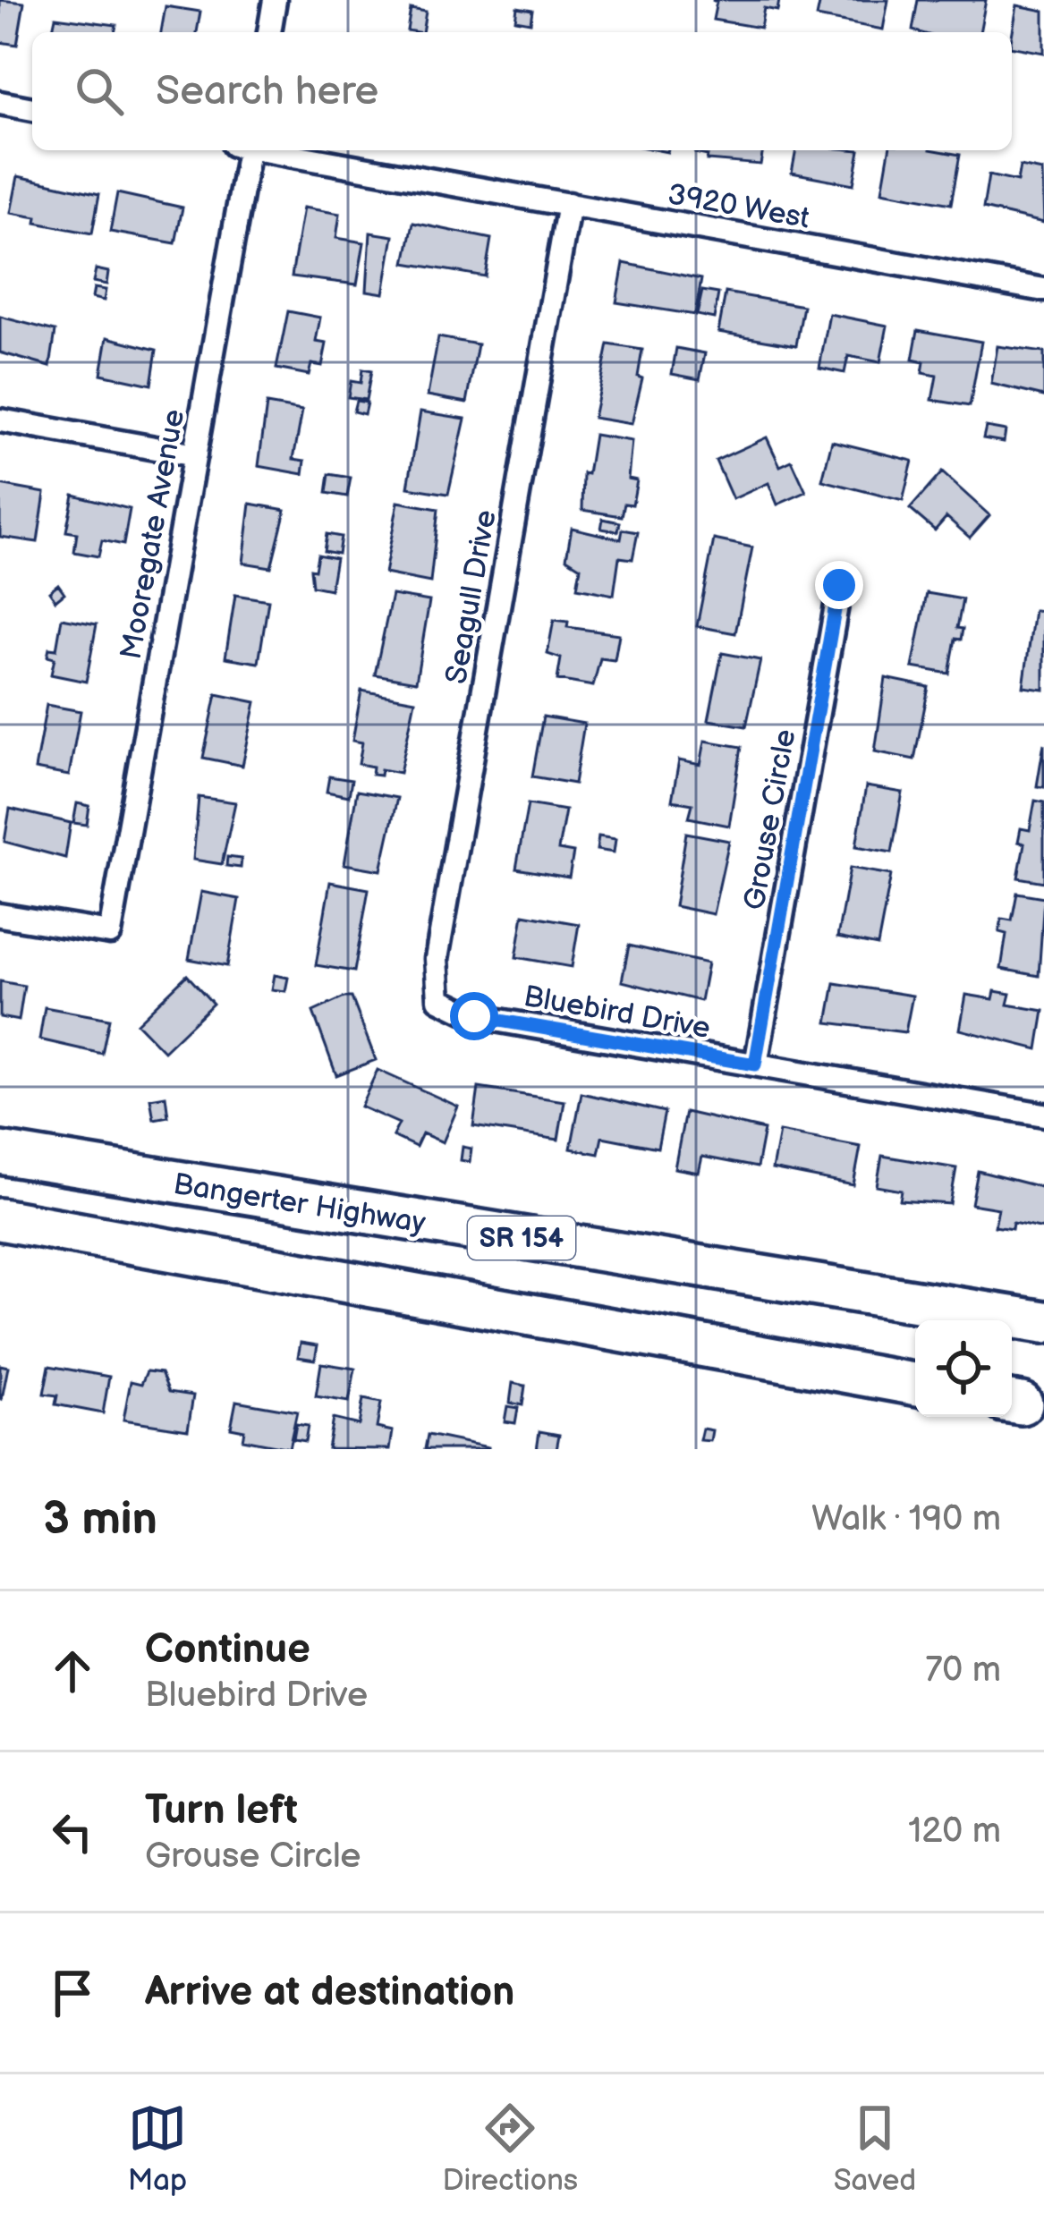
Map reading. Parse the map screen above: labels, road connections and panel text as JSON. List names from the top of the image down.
{
  "streets": {
    "highway": ["Bangerter Highway", "SR 154"],
    "street": [
      "3920 West",
      "Mooregate Avenue",
      "Seagull Drive",
      "Grouse Circle",
      "Bluebird Drive"
    ]
  },
  "crossings": [
    ["3920 West", "Seagull Drive"],
    ["Seagull Drive", "Bluebird Drive"],
    ["Grouse Circle", "Bluebird Drive"]
  ],
  "page": {
    "search": "Search here",
    "heading": ["3 min", "Walk · 190 m"],
    "list": [
      ["Continue", "Bluebird Drive", "70 m"],
      ["Turn left", "Grouse Circle", "120 m"],
      "Arrive at destination"
    ],
    "nav": ["Map", "Directions", "Saved"]
  }
}
